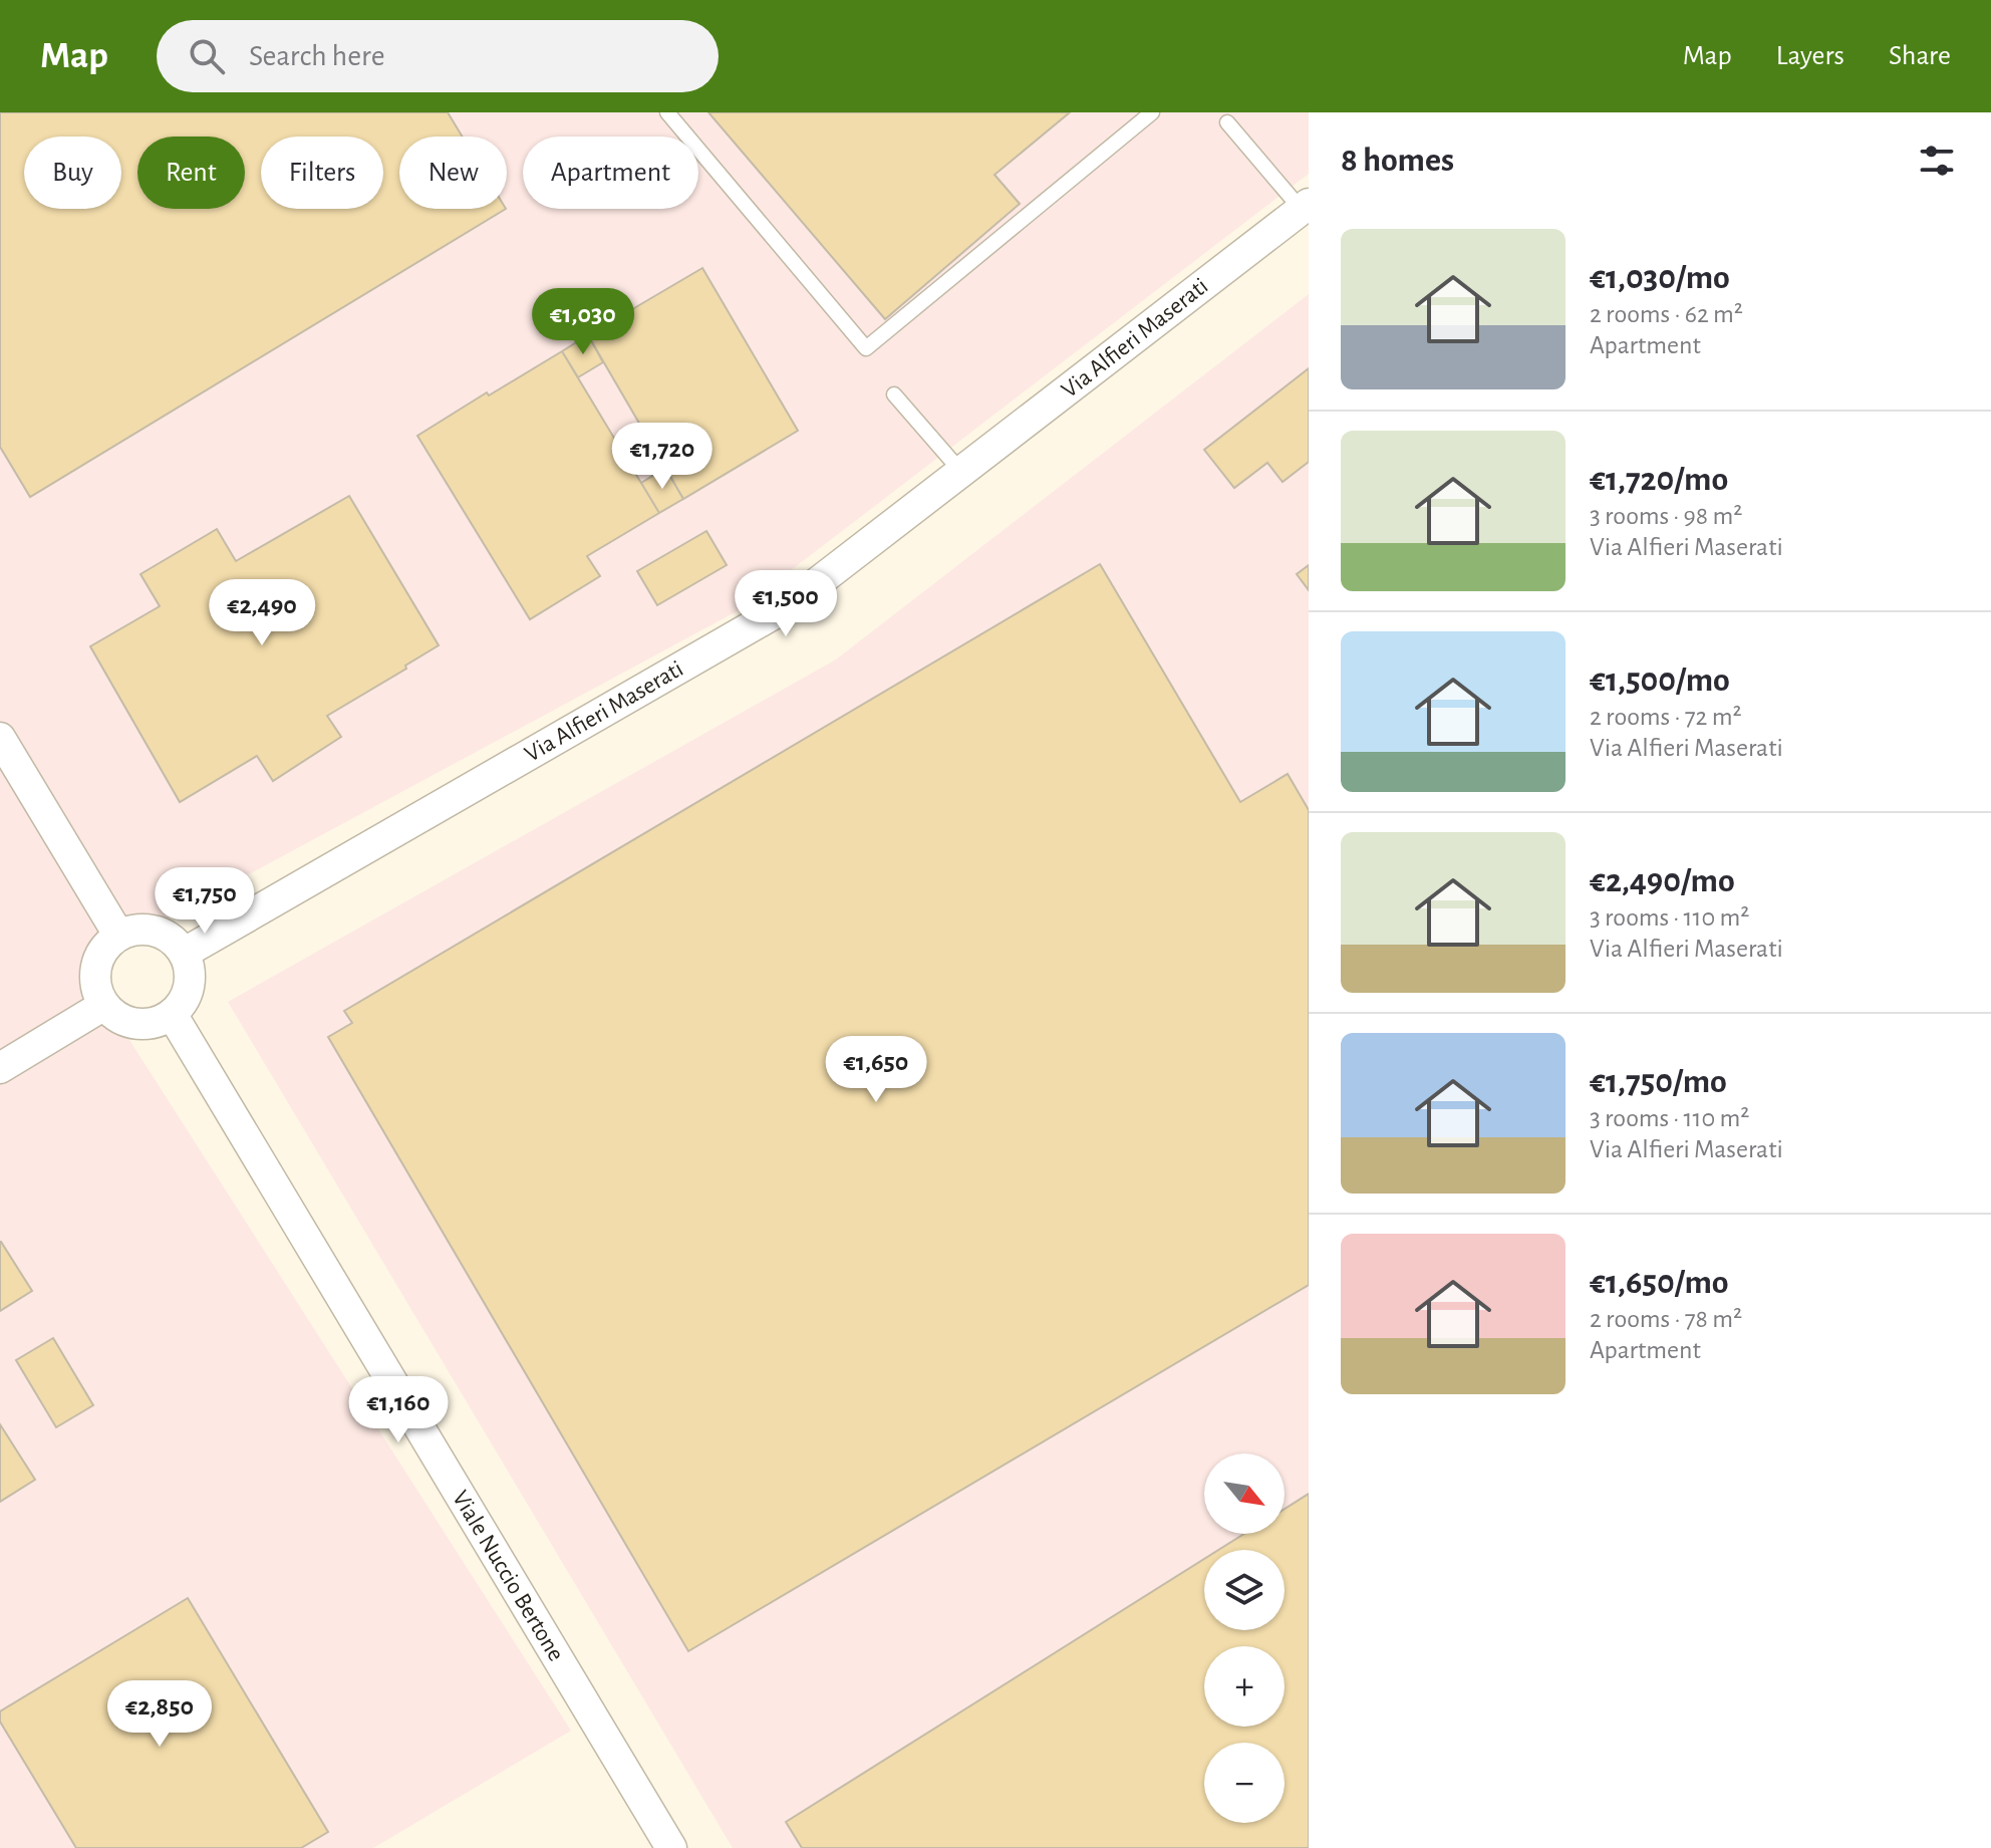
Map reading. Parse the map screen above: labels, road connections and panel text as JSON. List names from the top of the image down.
{
  "streets": {
    "street": ["Via Alfieri Maserati", "Viale Nuccio Bertone"]
  },
  "crossings": [
    ["Via Alfieri Maserati", "Viale Nuccio Bertone"]
  ],
  "north": "bottom right",
  "page": {
    "header": "Map",
    "search": "Search here",
    "nav": ["Map", "Layers", "Share"],
    "heading": "8 homes",
    "chip": [
      "Buy",
      "Rent",
      "Filters",
      "New",
      "Apartment"
    ],
    "list": [
      {
        "name": "€1,030/mo",
        "note": "2 rooms · 62 m² · Apartment"
      },
      {
        "name": "€1,720/mo",
        "note": "3 rooms · 98 m² · Via Alfieri Maserati"
      },
      {
        "name": "€1,500/mo",
        "note": "2 rooms · 72 m² · Via Alfieri Maserati"
      },
      {
        "name": "€2,490/mo",
        "note": "3 rooms · 110 m² · Via Alfieri Maserati"
      },
      {
        "name": "€1,750/mo",
        "note": "3 rooms · 110 m² · Via Alfieri Maserati"
      },
      {
        "name": "€1,650/mo",
        "note": "2 rooms · 78 m² · Apartment"
      }
    ],
    "price": [
      "€1,030",
      "€1,720",
      "€1,500",
      "€2,490",
      "€1,750",
      "€1,650",
      "€1,160",
      "€2,850"
    ],
    "map_buttons": ["+", "−"]
  }
}
